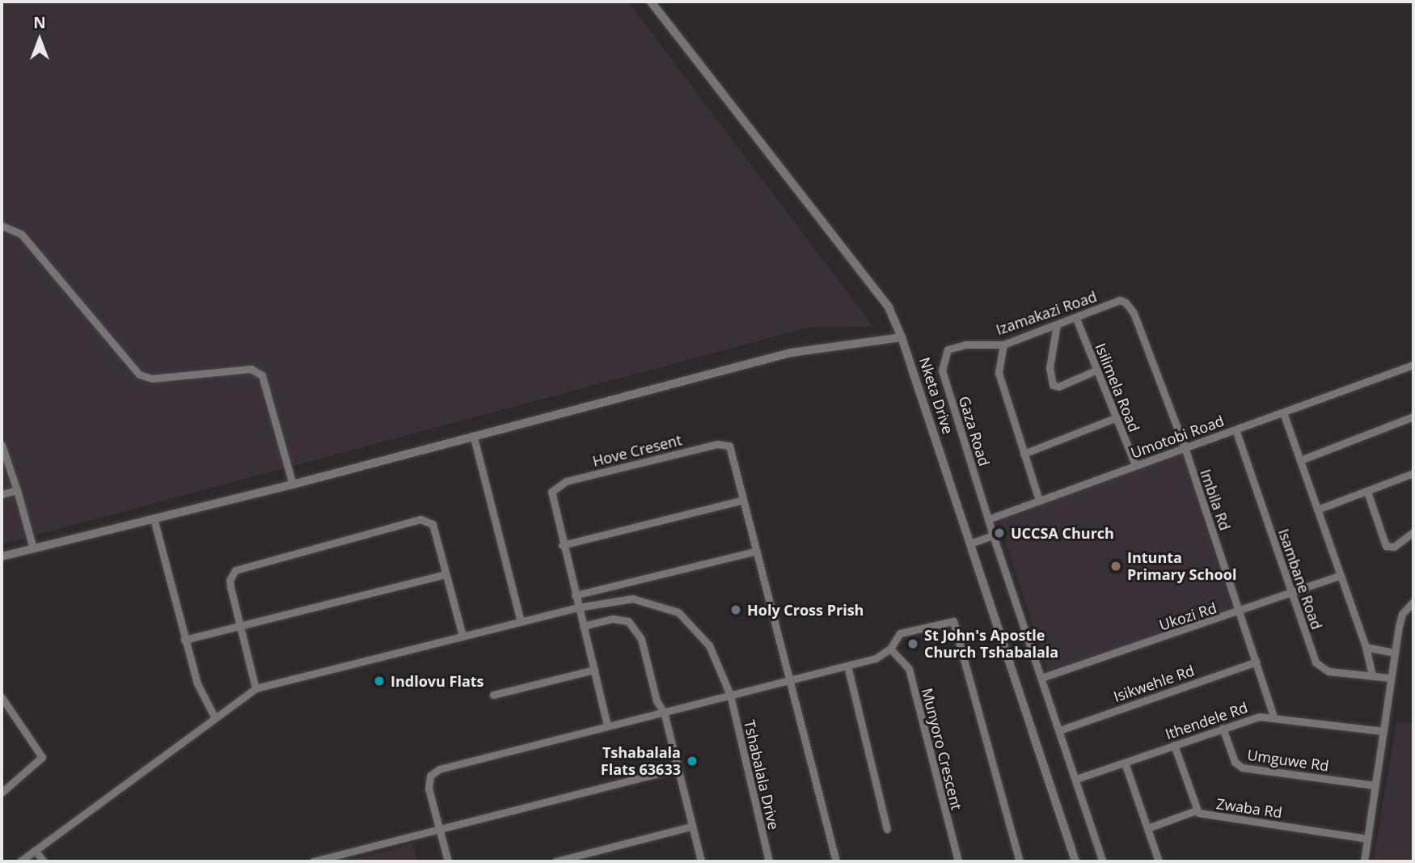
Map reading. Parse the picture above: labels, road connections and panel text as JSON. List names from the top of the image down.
{
  "streets": {
    "street": [
      "Izamakazi Road",
      "Isilimela Road",
      "Nketa Drive",
      "Gaza Road",
      "Umotobi Road",
      "Hove Cresent",
      "Imbila Rd",
      "Isambane Road",
      "Ukozi Rd",
      "Isikwehle Rd",
      "Ithendele Rd",
      "Munyoro Crescent",
      "Umguwe Rd",
      "Tshabalala Drive",
      "Zwaba Rd"
    ]
  },
  "crossings": [
    ["Izamakazi Road", "Isilimela Road"],
    ["Izamakazi Road", "Gaza Road"],
    ["Izamakazi Road", "Imbila Rd"],
    ["Isilimela Road", "Umotobi Road"],
    ["Gaza Road", "Umotobi Road"],
    ["Umotobi Road", "Imbila Rd"],
    ["Umotobi Road", "Isambane Road"],
    ["Hove Cresent", "Tshabalala Drive"],
    ["Imbila Rd", "Ukozi Rd"],
    ["Imbila Rd", "Isikwehle Rd"],
    ["Imbila Rd", "Ithendele Rd"],
    ["Isambane Road", "Ukozi Rd"],
    ["Ithendele Rd", "Umguwe Rd"],
    ["Ithendele Rd", "Zwaba Rd"]
  ],
  "places": [
    "UCCSA Church",
    "Intunta Primary School",
    "Holy Cross Prish",
    "St John's Apostle Church Tshabalala",
    "Indlovu Flats",
    "Tshabalala Flats 63633"
  ],
  "north": "top"
}
